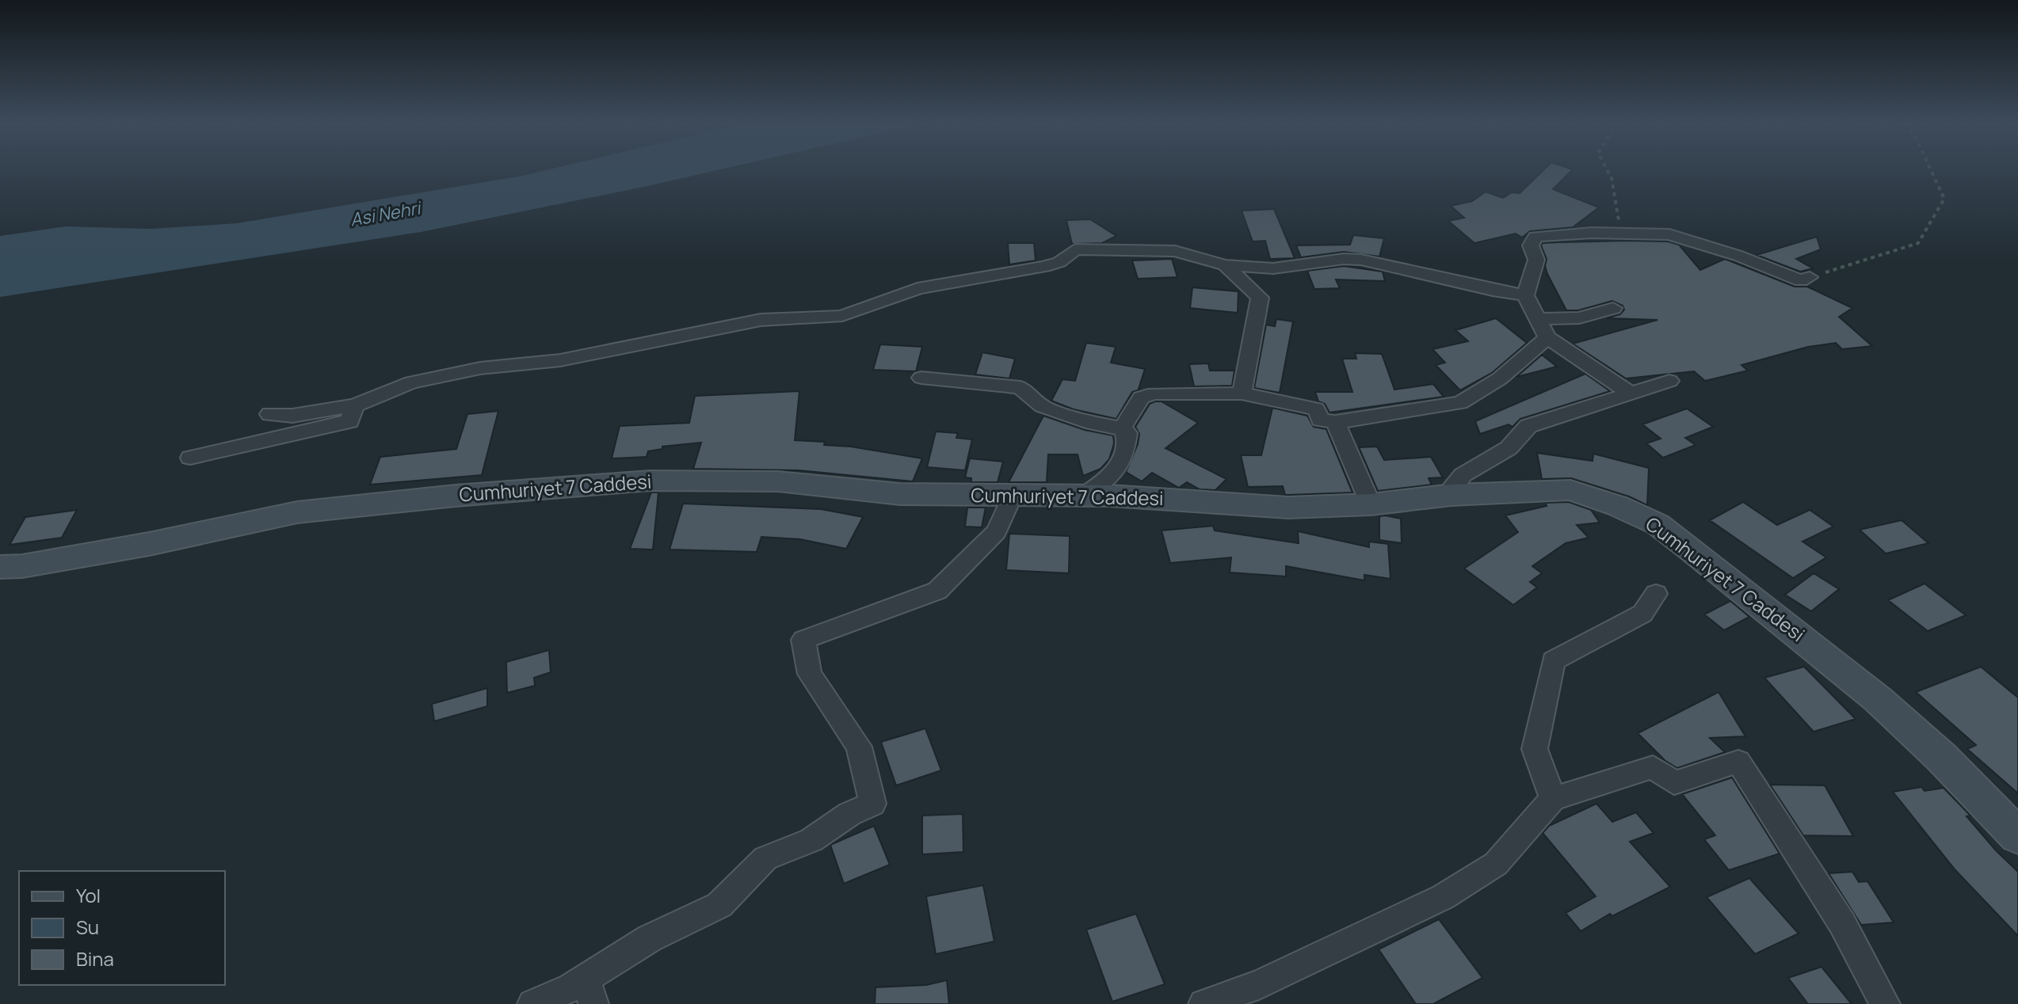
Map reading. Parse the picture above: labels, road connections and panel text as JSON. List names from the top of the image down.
{
  "streets": {
    "main road": ["Cumhuriyet 7 Caddesi"]
  },
  "water": ["Asi Nehri"],
  "legend": ["Yol", "Su", "Bina"]
}
